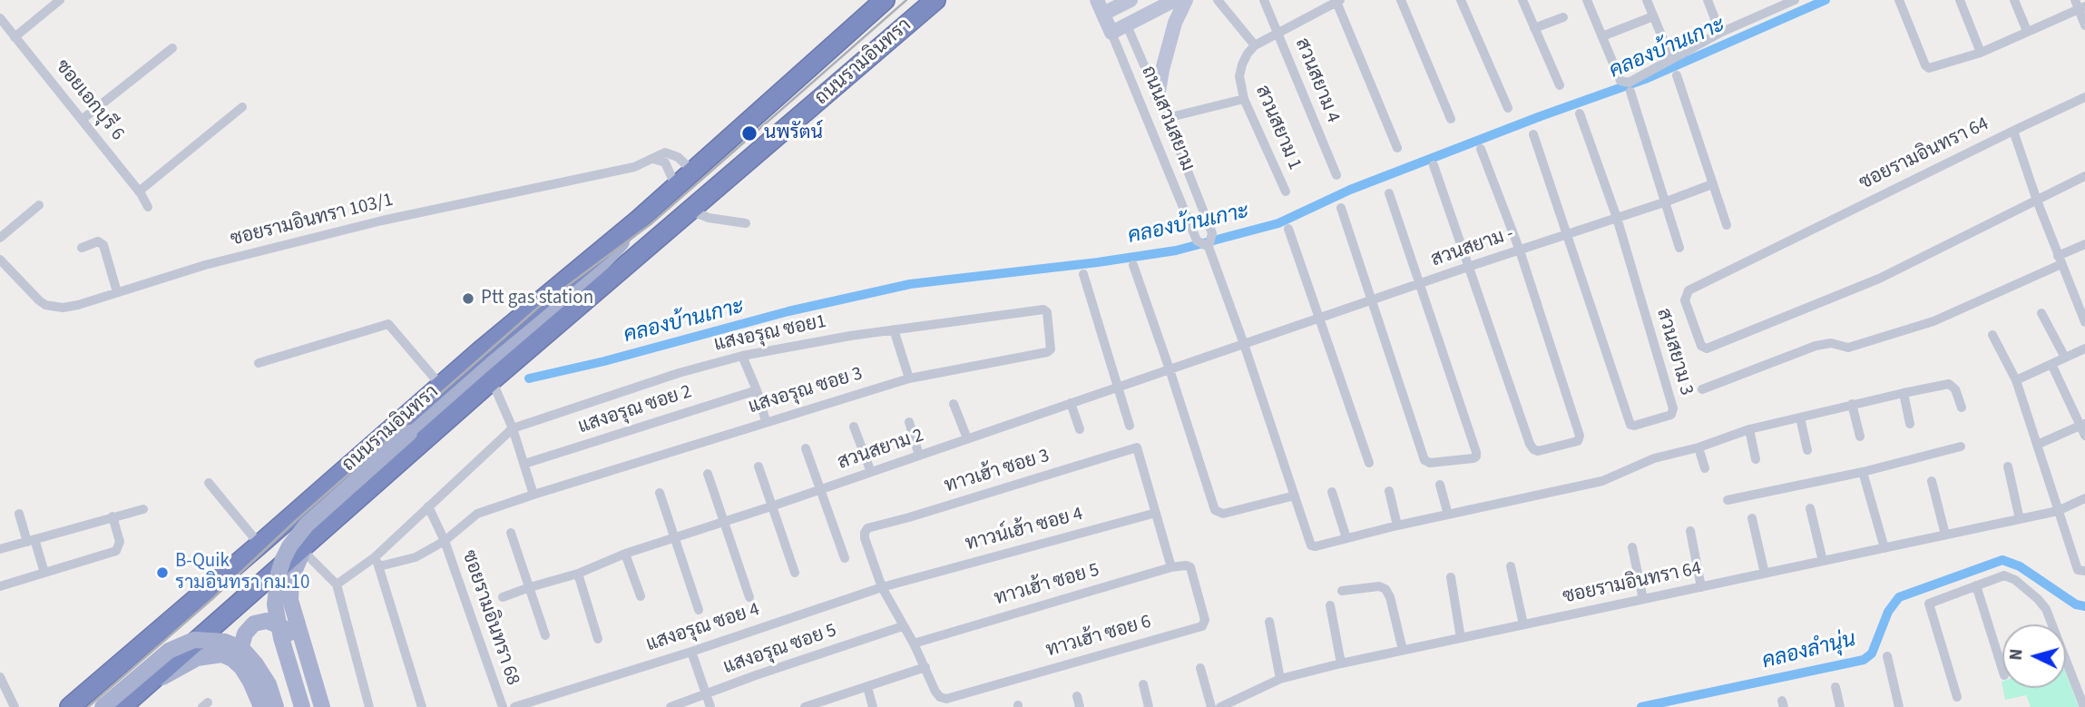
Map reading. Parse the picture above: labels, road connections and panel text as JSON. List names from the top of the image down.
{
  "streets": {
    "highway": ["ถนนรามอินทรา"],
    "street": [
      "สวนสยาม 4",
      "ซอยเอกบุรี 6",
      "ถนนสวนสยาม",
      "สวนสยาม 1",
      "ซอยรามอินทรา 64",
      "ซอยรามอินทรา 103/1",
      "สวนสยาม -",
      "แสงอรุณ ซอย1",
      "สวนสยาม 3",
      "แสงอรุณ ซอย 3",
      "แสงอรุณ ซอย 2",
      "สวนสยาม 2",
      "ทาวเฮ้า ซอย 3",
      "ทาวน์เฮ้า ซอย 4",
      "ทาวเฮ้า ซอย 5",
      "ซอยรามอินทรา 68",
      "แสงอรุณ ซอย 4",
      "ทาวเฮ้า ซอย 6",
      "แสงอรุณ ซอย 5"
    ]
  },
  "crossings": [
    ["ถนนรามอินทรา", "ซอยรามอินทรา 103/1"],
    ["สวนสยาม -", "สวนสยาม 3"],
    ["สวนสยาม -", "สวนสยาม 2"],
    ["แสงอรุณ ซอย1", "แสงอรุณ ซอย 3"],
    ["แสงอรุณ ซอย 3", "ซอยรามอินทรา 68"],
    ["ทาวเฮ้า ซอย 3", "ทาวน์เฮ้า ซอย 4"],
    ["ทาวเฮ้า ซอย 3", "แสงอรุณ ซอย 4"],
    ["ทาวน์เฮ้า ซอย 4", "แสงอรุณ ซอย 4"],
    ["ทาวเฮ้า ซอย 5", "ทาวเฮ้า ซอย 6"]
  ],
  "water": ["คลองบ้านเกาะ", "คลองลำนุ่น"],
  "places": ["นพรัตน์", "Ptt gas station", "B-Quik รามอินทรา กม.10"],
  "north": "left"
}
